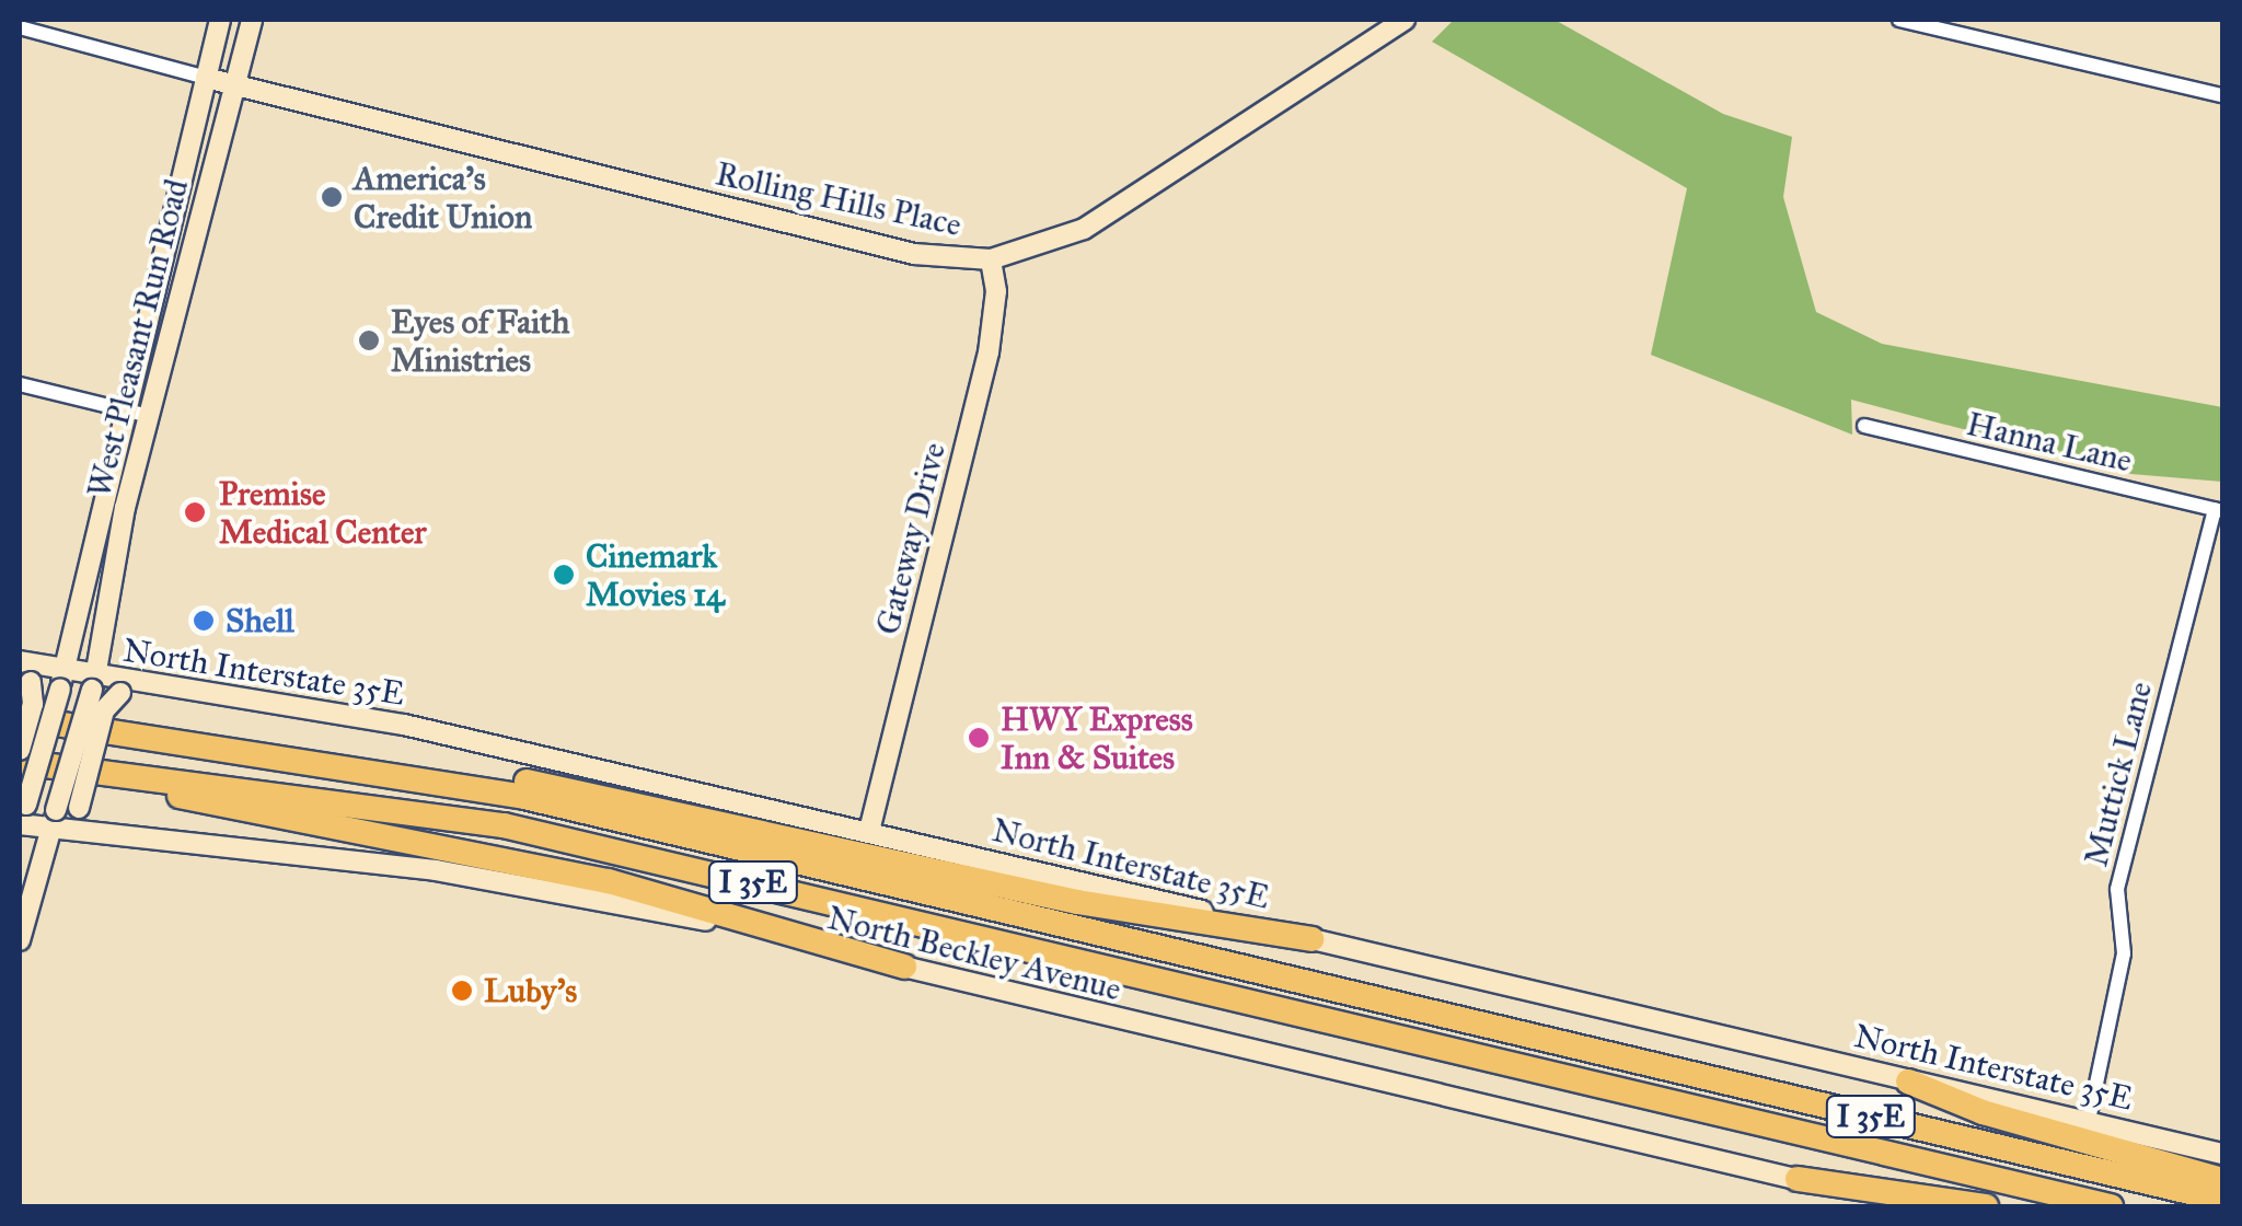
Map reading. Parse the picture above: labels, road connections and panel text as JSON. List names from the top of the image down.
{
  "streets": {
    "highway": ["I 35E"],
    "main road": [
      "Rolling Hills Place",
      "West Pleasant Run Road",
      "Gateway Drive",
      "North Interstate 35E",
      "North Beckley Avenue"
    ],
    "street": ["Hanna Lane", "Muttick Lane"]
  },
  "crossings": [
    ["Rolling Hills Place", "West Pleasant Run Road"],
    ["Rolling Hills Place", "Gateway Drive"],
    ["West Pleasant Run Road", "North Interstate 35E"],
    ["West Pleasant Run Road", "North Beckley Avenue"],
    ["Hanna Lane", "Muttick Lane"],
    ["Gateway Drive", "North Interstate 35E"],
    ["North Interstate 35E", "Muttick Lane"]
  ],
  "places": [
    "America's Credit Union",
    "Eyes of Faith Ministries",
    "Premise Medical Center",
    "Cinemark Movies 14",
    "Shell",
    "HWY Express Inn & Suites",
    "Luby's"
  ]
}
